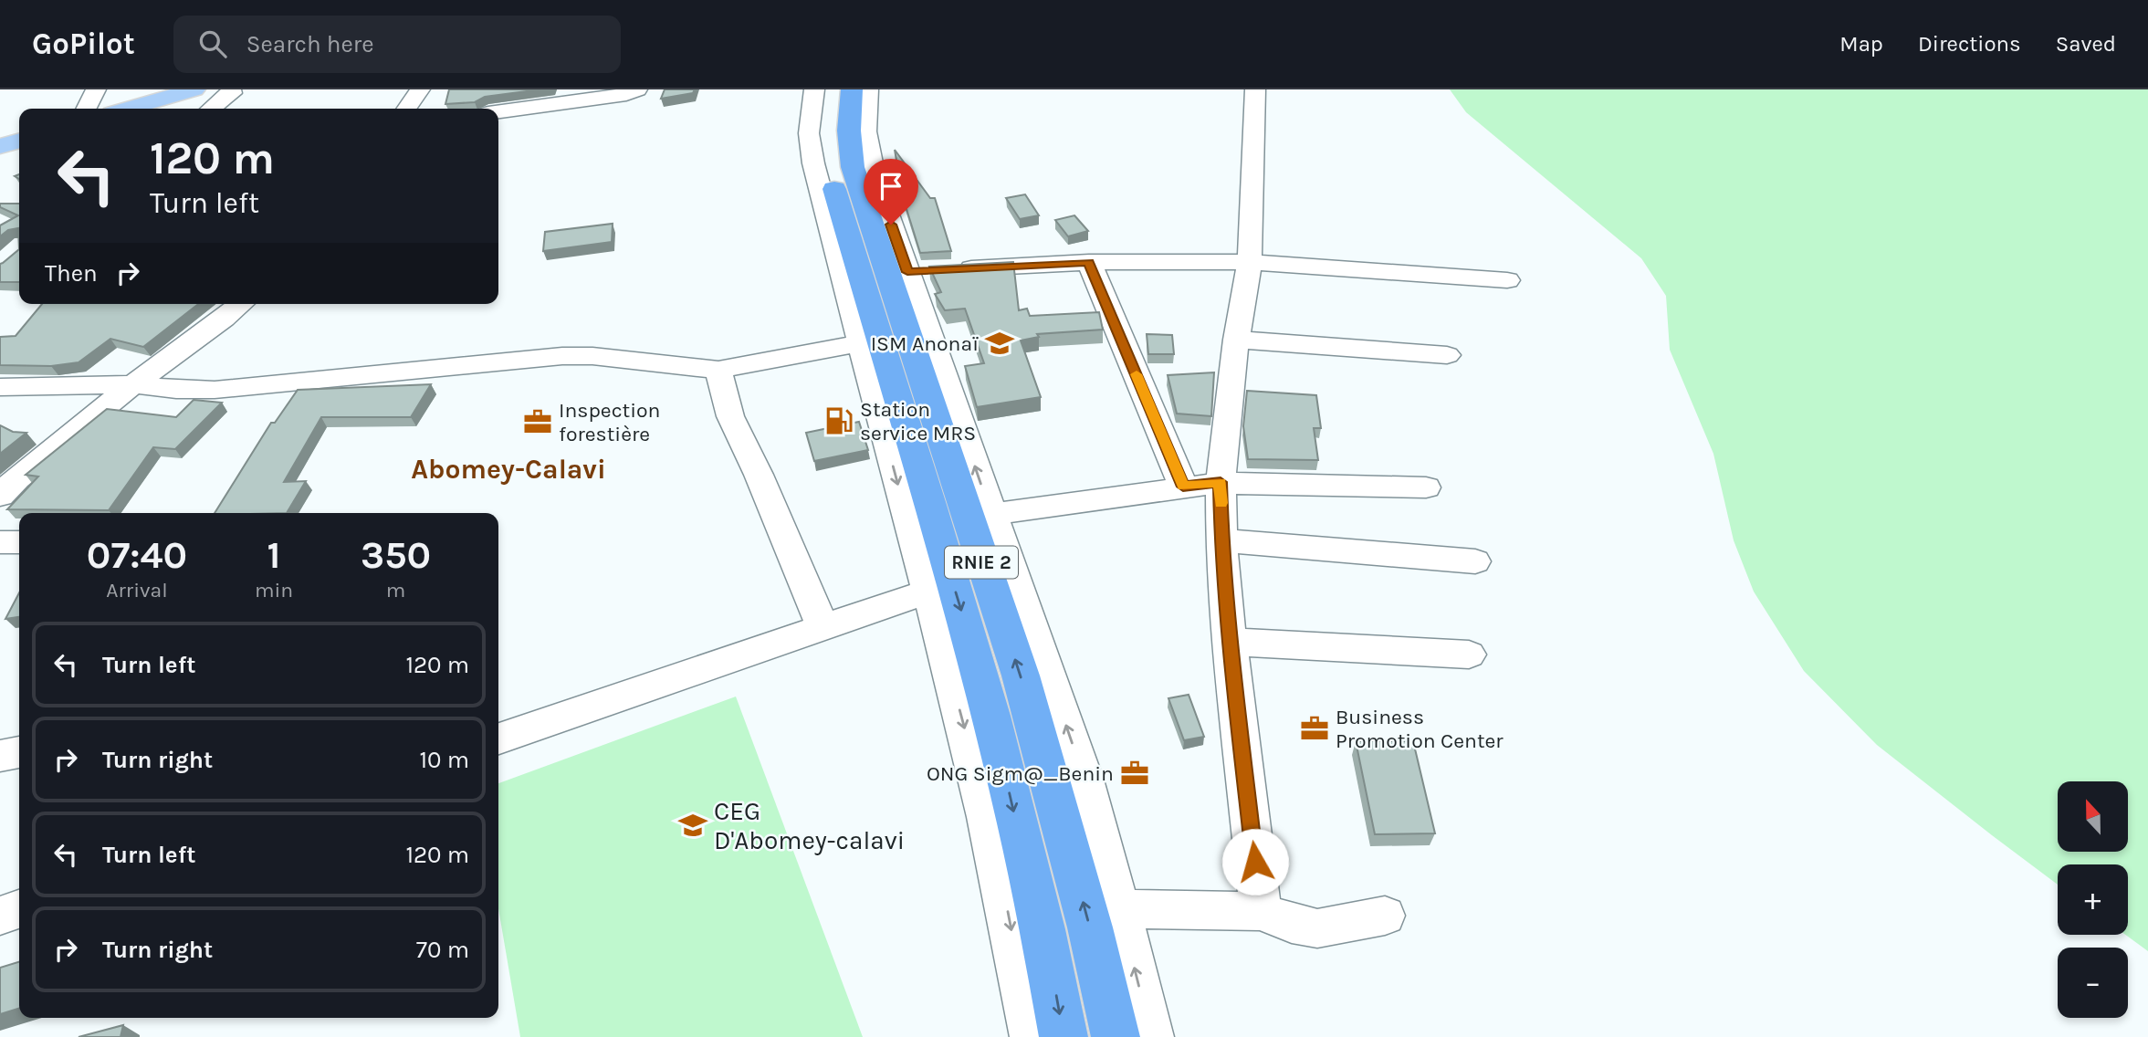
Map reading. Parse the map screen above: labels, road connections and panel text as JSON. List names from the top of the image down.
{
  "streets": {
    "highway": ["RNIE 2"]
  },
  "districts": ["Abomey-Calavi"],
  "places": {
    "school or university": ["ISM Anonaï", "CEG D'Abomey-calavi"],
    "fuel station": ["Station service MRS"],
    "office": ["Inspection forestière", "Business Promotion Center", "ONG Sigm@_Benin"]
  },
  "north": "top",
  "page": {
    "header": "GoPilot",
    "search": "Search here",
    "nav": ["Map", "Directions", "Saved"],
    "turn": ["120 m", "Turn left"],
    "then": "Then",
    "eta": [
      "07:40",
      "Arrival",
      "1",
      "min",
      "350",
      "m"
    ],
    "list": [
      {
        "name": "Turn left",
        "value": "120 m"
      },
      {
        "name": "Turn right",
        "value": "10 m"
      },
      {
        "name": "Turn left",
        "value": "120 m"
      },
      {
        "name": "Turn right",
        "value": "70 m"
      }
    ],
    "map_buttons": ["+", "−"]
  }
}
